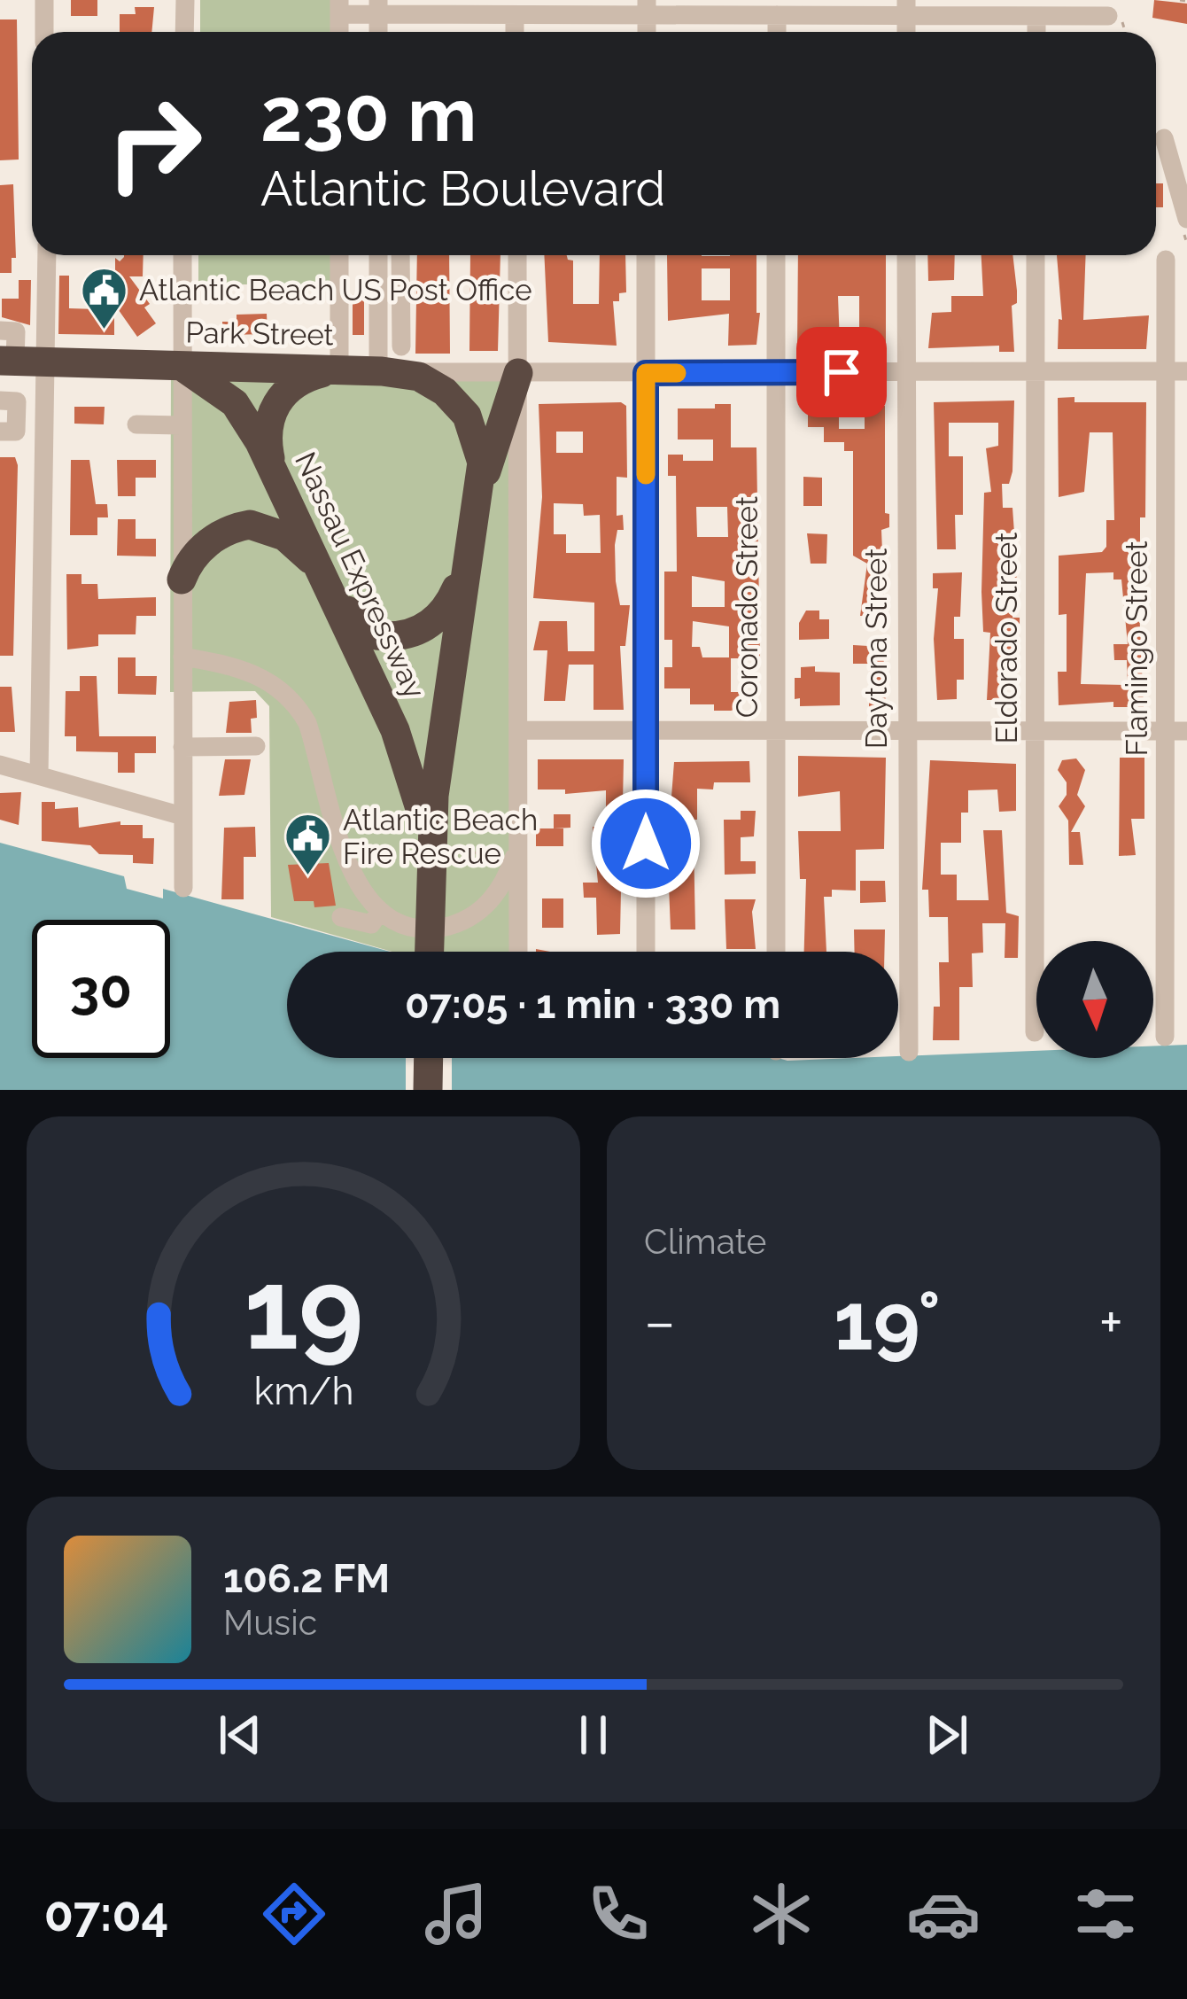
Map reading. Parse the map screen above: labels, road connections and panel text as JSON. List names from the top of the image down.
{
  "streets": {
    "highway": ["Park Street", "Nassau Expressway"],
    "street": [
      "Coronado Street",
      "Eldorado Street",
      "Daytona Street",
      "Flamingo Street"
    ]
  },
  "crossings": [
    ["Park Street", "Nassau Expressway"],
    ["Park Street", "Coronado Street"],
    ["Park Street", "Eldorado Street"],
    ["Park Street", "Daytona Street"],
    ["Park Street", "Flamingo Street"]
  ],
  "places": {
    "public building": ["Atlantic Beach US Post Office", "Atlantic Beach Fire Rescue"]
  },
  "north": "bottom",
  "page": {
    "turn": ["230 m", "Atlantic Boulevard"],
    "limit": "30",
    "trip": "07:05 · 1 min · 330 m",
    "tile": "Climate",
    "heat": ["−", "19°", "+"],
    "song": ["106.2 FM", "Music"],
    "tabs": "07:04",
    "gauge": ["19", "km/h"]
  }
}
